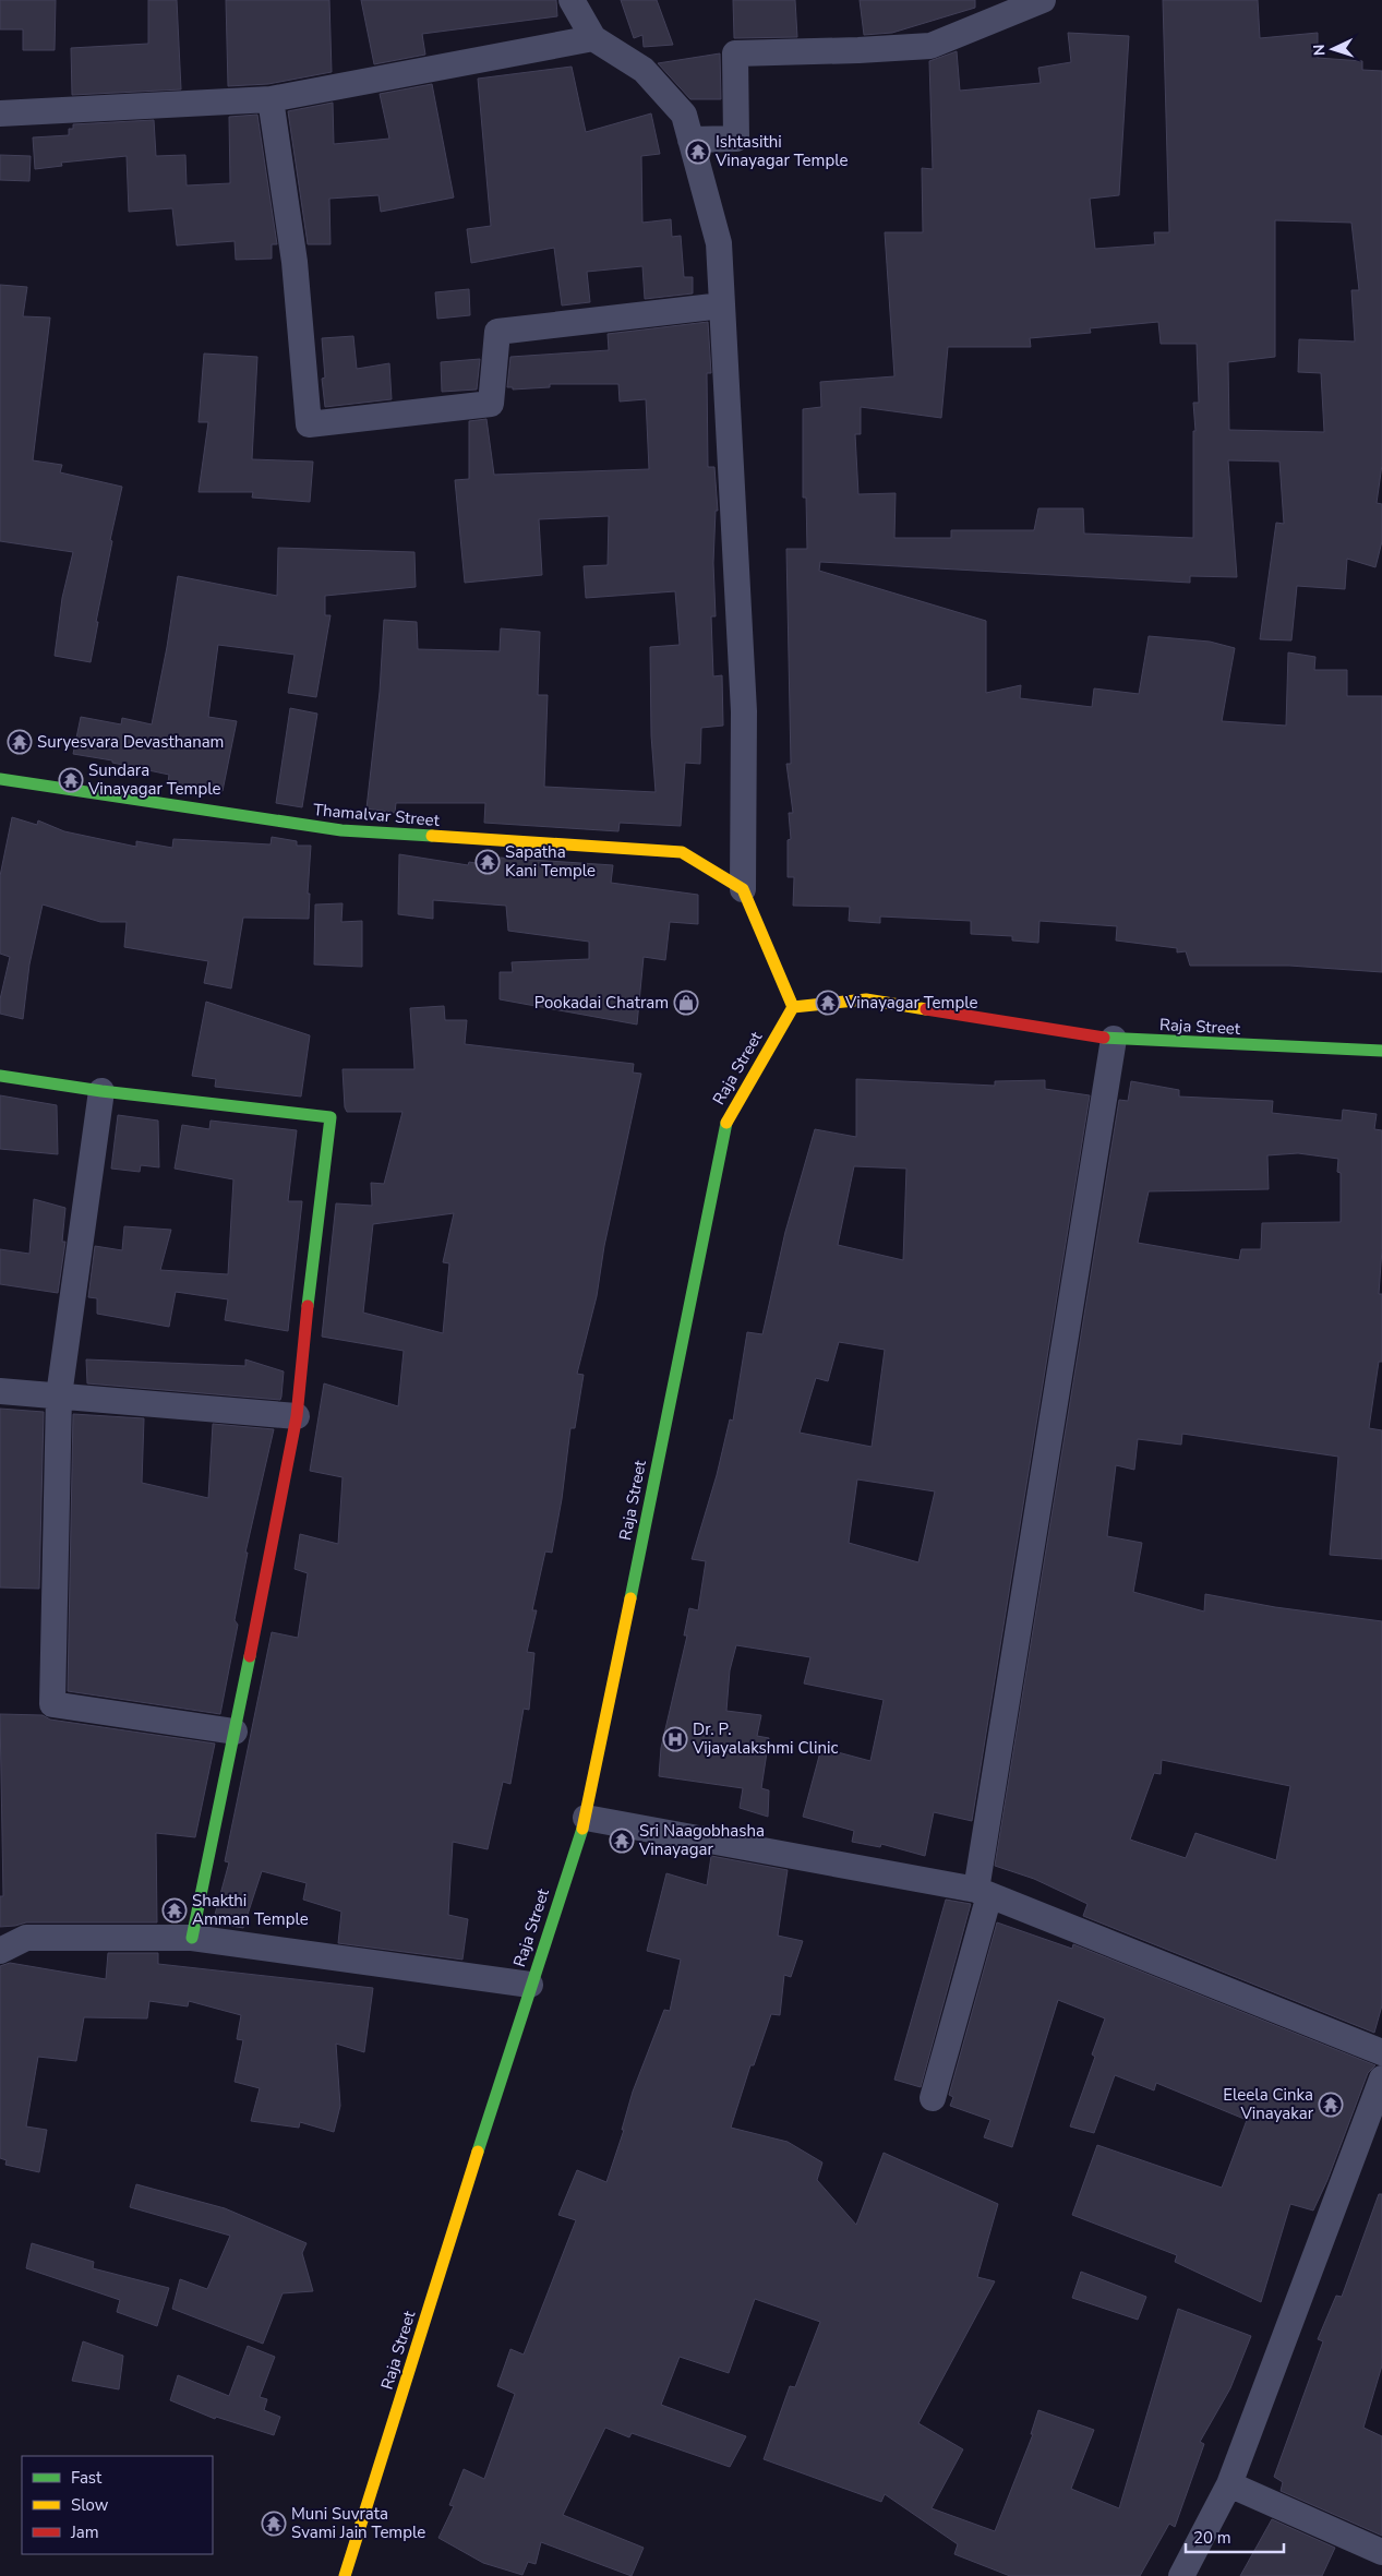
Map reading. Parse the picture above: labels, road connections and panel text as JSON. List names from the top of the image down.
{
  "streets": {
    "main road": ["Thamalvar Street", "Raja Street"]
  },
  "places": {
    "temple": [
      "Ishtasithi Vinayagar Temple",
      "Suryesvara Devasthanam",
      "Sundara Vinayagar Temple",
      "Sapatha Kani Temple",
      "Vinayagar Temple",
      "Sri Naagobhasha Vinayagar",
      "Shakthi Amman Temple",
      "Eleela Cinka Vinayakar",
      "Muni Suvrata Svami Jain Temple"
    ],
    "shop": ["Pookadai Chatram"],
    "hospital": ["Dr. P. Vijayalakshmi Clinic"]
  },
  "legend": ["Fast", "Slow", "Jam"],
  "scale_bar": "20 m",
  "north": "left"
}
